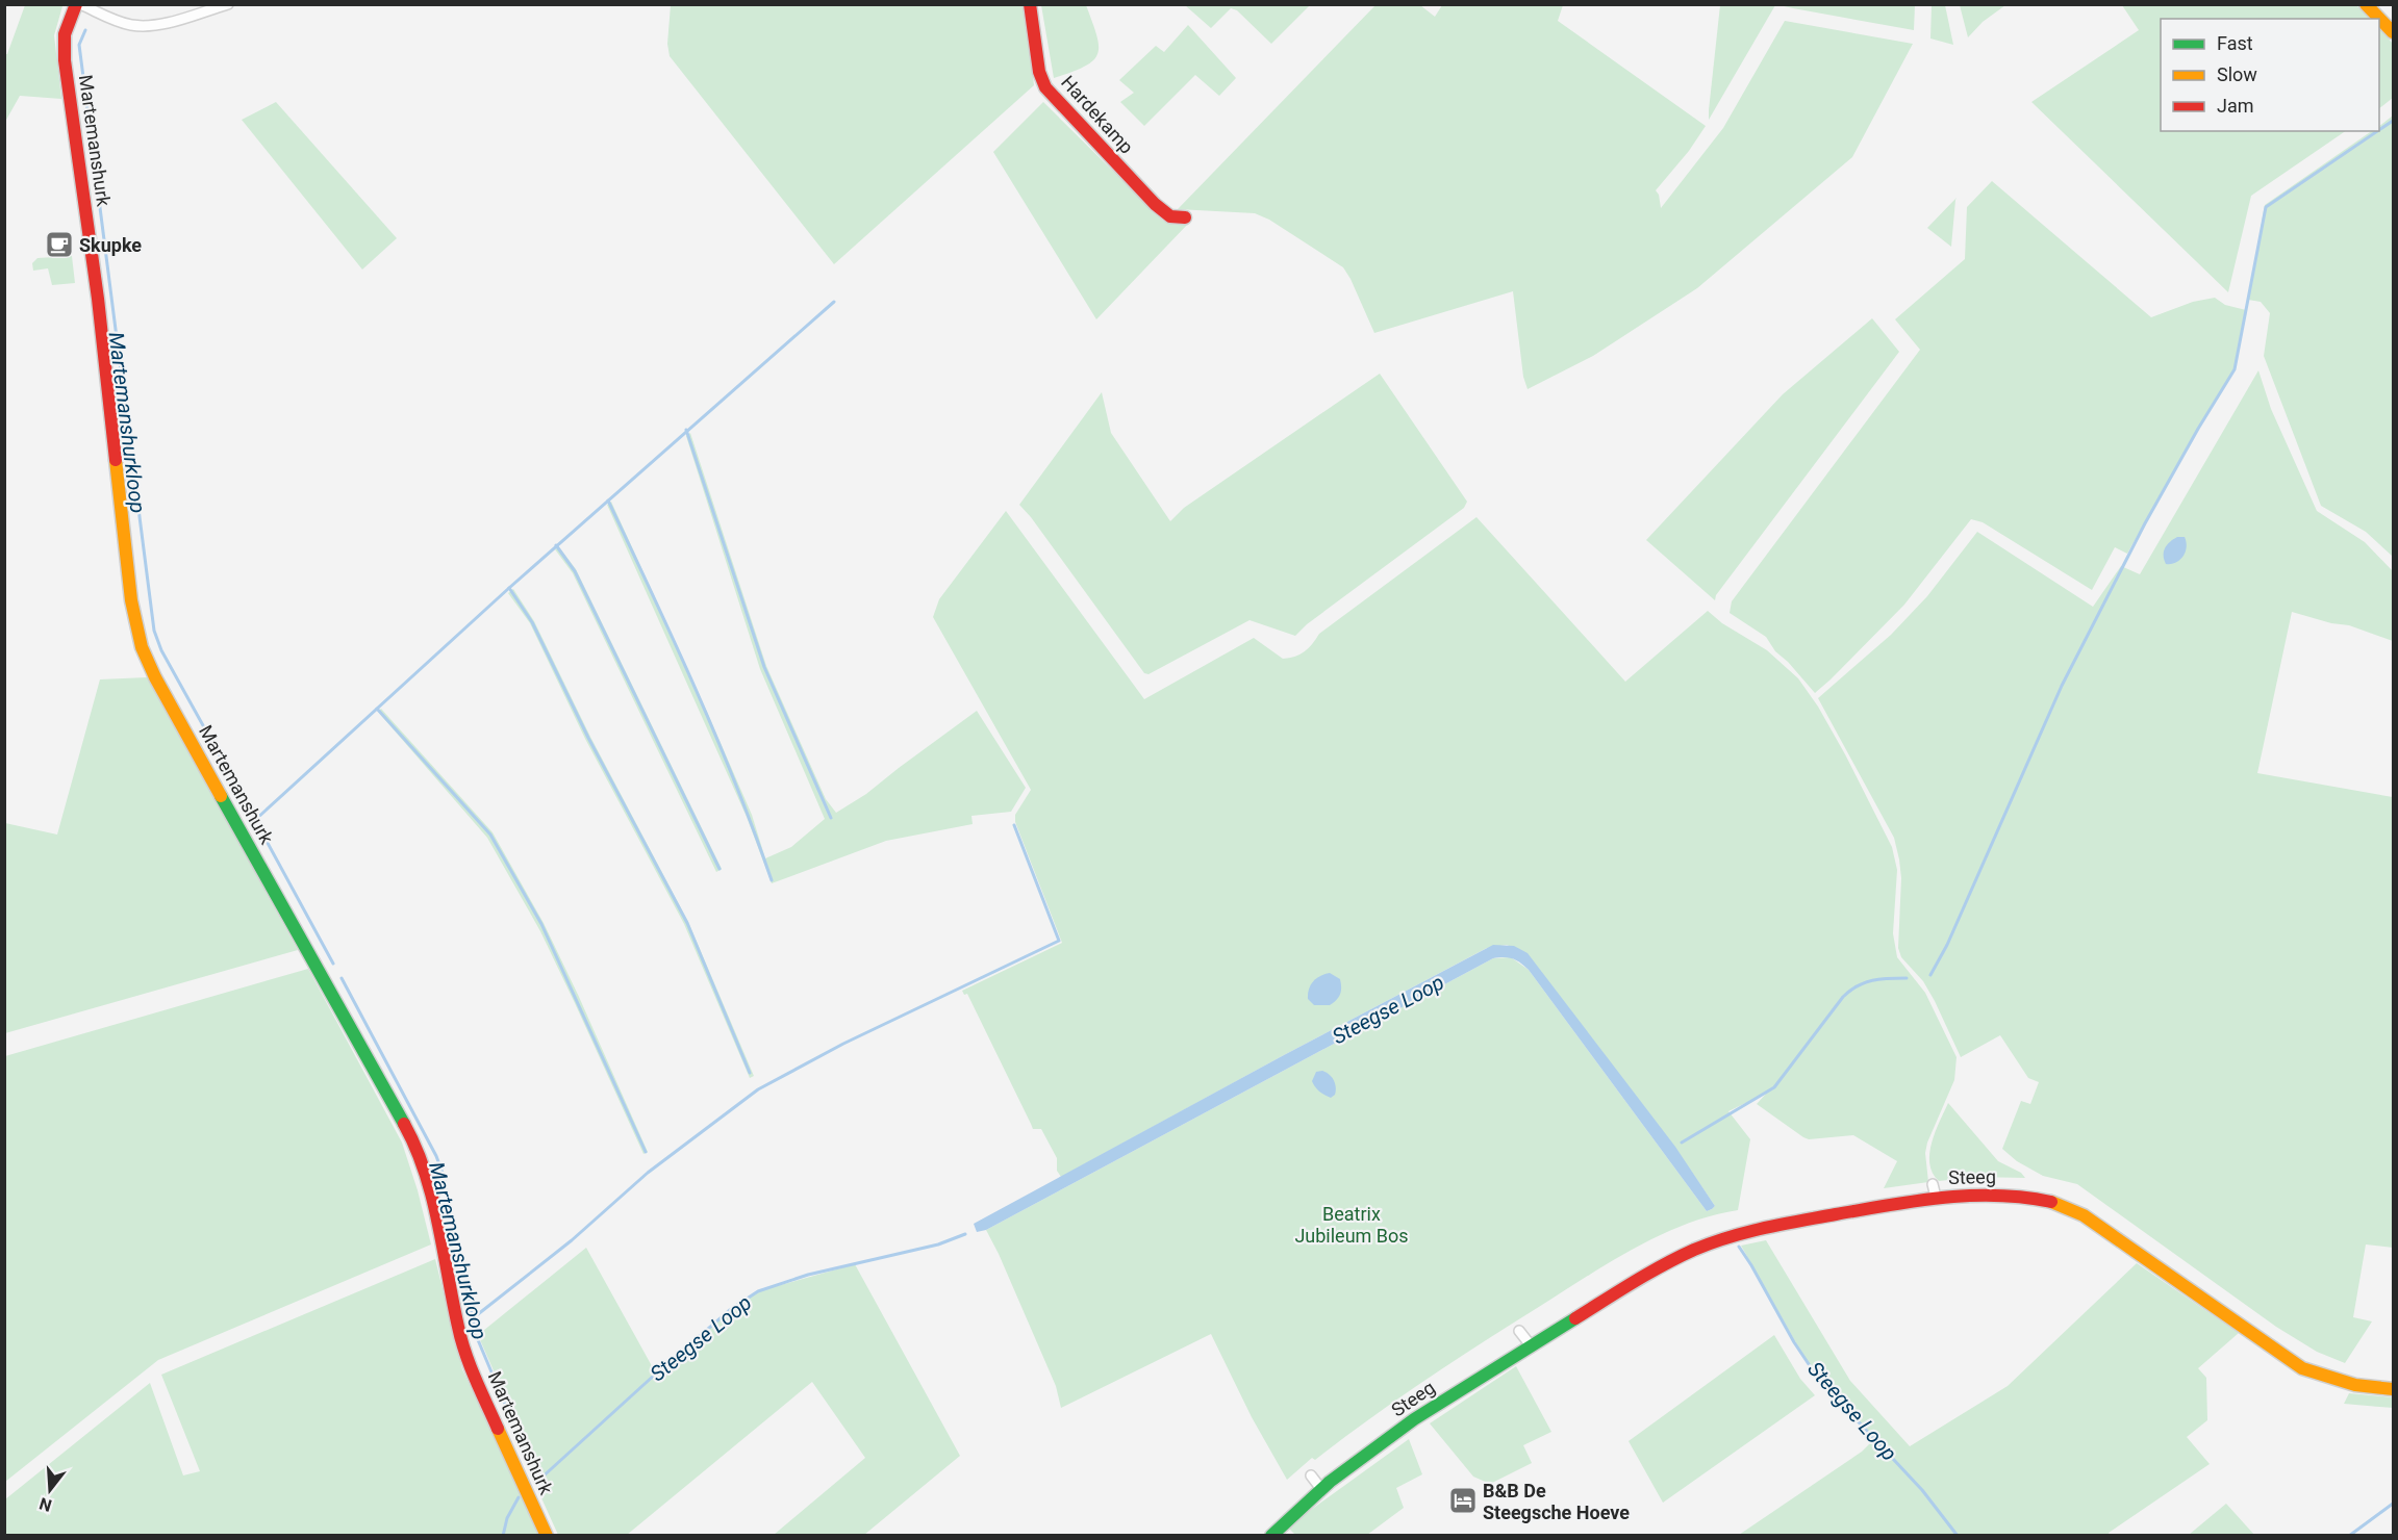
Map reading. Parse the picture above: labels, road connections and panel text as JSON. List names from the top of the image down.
{
  "streets": {
    "street": ["Hardekamp", "Martemanshurk", "Steeg"]
  },
  "water": ["Martemanshurkloop", "Steegse Loop"],
  "parks": ["Beatrix Jubileum Bos"],
  "places": {
    "cafe": ["Skupke"],
    "hotel": ["B&B De Steegsche Hoeve"]
  },
  "legend": ["Fast", "Slow", "Jam"],
  "north": "bottom"
}
